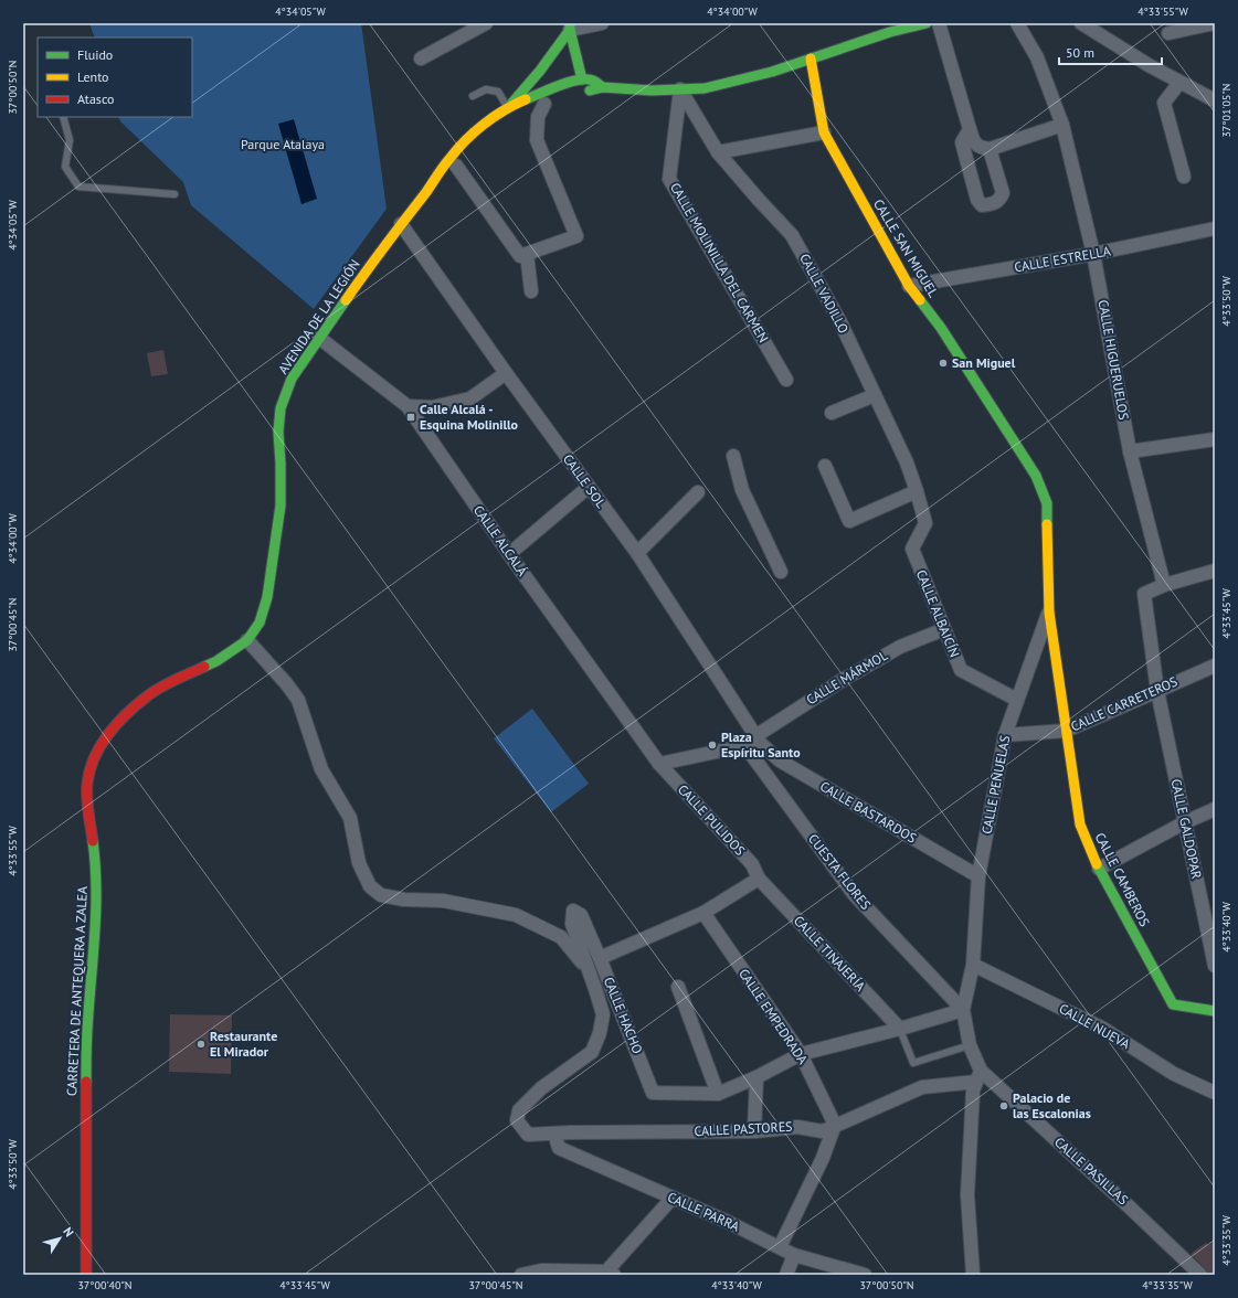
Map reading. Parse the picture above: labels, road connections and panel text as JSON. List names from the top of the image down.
{
  "streets": {
    "main road": [
      "CALLE SAN MIGUEL",
      "AVENIDA DE LA LEGIÓN",
      "CALLE CAMBEROS",
      "CARRETERA DE ANTEQUERA A ZALEA"
    ],
    "street": [
      "CALLE ESTRELLA",
      "CALLE MOLINILLA DEL CARMEN",
      "CALLE VADILLO",
      "CALLE HIGUERUELOS",
      "CALLE SOL",
      "CALLE ALCALÁ",
      "CALLE ALBAICÍN",
      "CALLE MÁRMOL",
      "CALLE CARRETEROS",
      "CALLE PEÑUELAS",
      "CALLE BASTARDOS",
      "CALLE PULIDOS",
      "CALLE GALDOPAR",
      "CUESTA FLORES",
      "CALLE TINAJERÍA",
      "CALLE HACHO",
      "CALLE EMPEDRADA",
      "CALLE NUEVA",
      "CALLE PASTORES",
      "CALLE PASILLAS",
      "CALLE PARRA"
    ]
  },
  "crossings": [
    ["CALLE SAN MIGUEL", "CALLE ESTRELLA"],
    ["CALLE SAN MIGUEL", "CALLE PEÑUELAS"],
    ["CALLE SAN MIGUEL", "CALLE CAMBEROS"],
    ["CALLE ESTRELLA", "CALLE HIGUERUELOS"],
    ["CALLE MOLINILLA DEL CARMEN", "CALLE VADILLO"],
    ["CALLE VADILLO", "CALLE ALBAICÍN"],
    ["AVENIDA DE LA LEGIÓN", "CALLE SOL"],
    ["AVENIDA DE LA LEGIÓN", "CALLE ALCALÁ"],
    ["AVENIDA DE LA LEGIÓN", "CARRETERA DE ANTEQUERA A ZALEA"],
    ["CALLE SOL", "CALLE MÁRMOL"],
    ["CALLE SOL", "CALLE BASTARDOS"],
    ["CALLE ALCALÁ", "CALLE PULIDOS"],
    ["CALLE ALBAICÍN", "CALLE MÁRMOL"],
    ["CALLE ALBAICÍN", "CALLE PEÑUELAS"],
    ["CALLE MÁRMOL", "CALLE BASTARDOS"],
    ["CALLE CARRETEROS", "CALLE PEÑUELAS"],
    ["CALLE CARRETEROS", "CALLE GALDOPAR"],
    ["CALLE CARRETEROS", "CALLE CAMBEROS"],
    ["CALLE PEÑUELAS", "CALLE BASTARDOS"],
    ["CALLE PEÑUELAS", "CUESTA FLORES"],
    ["CALLE PEÑUELAS", "CALLE CAMBEROS"],
    ["CALLE PEÑUELAS", "CALLE HACHO"],
    ["CALLE PEÑUELAS", "CALLE NUEVA"],
    ["CALLE PULIDOS", "CALLE TINAJERÍA"],
    ["CUESTA FLORES", "CALLE HACHO"],
    ["CALLE TINAJERÍA", "CALLE HACHO"],
    ["CALLE HACHO", "CALLE EMPEDRADA"],
    ["CALLE EMPEDRADA", "CALLE PASTORES"],
    ["CALLE PASTORES", "CALLE PASILLAS"],
    ["CALLE PASTORES", "CALLE PARRA"]
  ],
  "parks": ["Parque Atalaya"],
  "places": {
    "other": [
      "San Miguel",
      "Plaza Espíritu Santo",
      "Restaurante El Mirador",
      "Palacio de las Escalonias"
    ],
    "transit": ["Calle Alcalá - Esquina Molinillo"]
  },
  "legend": ["Fluido", "Lento", "Atasco"],
  "scale_bar": "50 m",
  "north": "top right",
  "coordinates": [
    "4°34'05\"W",
    "4°34'00\"W",
    "4°33'55\"W",
    "37°00'50\"N",
    "37°01'05\"N",
    "4°33'50\"W",
    "4°33'45\"W",
    "37°00'45\"N",
    "4°33'40\"W",
    "4°33'35\"W",
    "37°00'40\"N"
  ]
}
